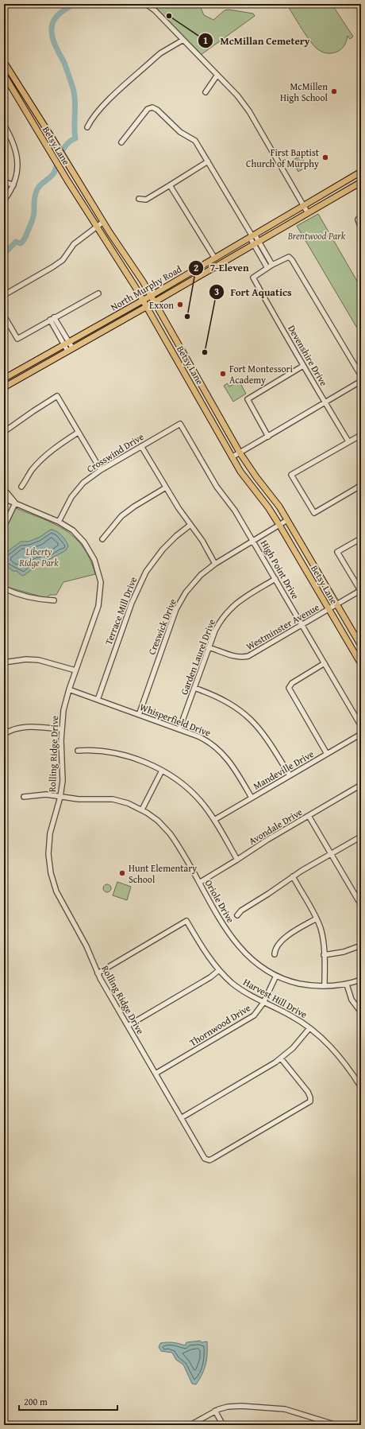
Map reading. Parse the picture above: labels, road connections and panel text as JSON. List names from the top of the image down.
{
  "streets": {
    "main road": ["Betsy Lane", "North Murphy Road"],
    "street": [
      "Devenshire Drive",
      "Crosswind Drive",
      "High Point Drive",
      "Terrace Mill Drive",
      "Creswick Drive",
      "Westminster Avenue",
      "Garden Laurel Drive",
      "Whisperfield Drive",
      "Rolling Ridge Drive",
      "Mandeville Drive",
      "Avondale Drive",
      "Oriole Drive",
      "Harvest Hill Drive",
      "Thornwood Drive"
    ]
  },
  "crossings": [
    ["Betsy Lane", "North Murphy Road"],
    ["Betsy Lane", "Creswick Drive"],
    ["Betsy Lane", "Westminster Avenue"],
    ["Crosswind Drive", "High Point Drive"],
    ["Crosswind Drive", "Rolling Ridge Drive"],
    ["High Point Drive", "Creswick Drive"],
    ["High Point Drive", "Westminster Avenue"],
    ["High Point Drive", "Garden Laurel Drive"],
    ["Terrace Mill Drive", "Whisperfield Drive"],
    ["Creswick Drive", "Whisperfield Drive"],
    ["Westminster Avenue", "Garden Laurel Drive"],
    ["Garden Laurel Drive", "Whisperfield Drive"],
    ["Whisperfield Drive", "Rolling Ridge Drive"],
    ["Whisperfield Drive", "Mandeville Drive"],
    ["Rolling Ridge Drive", "Oriole Drive"],
    ["Rolling Ridge Drive", "Harvest Hill Drive"],
    ["Rolling Ridge Drive", "Thornwood Drive"],
    ["Avondale Drive", "Oriole Drive"],
    ["Oriole Drive", "Thornwood Drive"],
    ["Harvest Hill Drive", "Thornwood Drive"]
  ],
  "parks": ["Brentwood Park", "Liberty Ridge Park"],
  "places": [
    "McMillan Cemetery",
    "McMillen High School",
    "First Baptist Church of Murphy",
    "Exxon",
    "7-Eleven",
    "Fort Aquatics",
    "Fort Montessori Academy",
    "Hunt Elementary School"
  ],
  "scale_bar": "200 m"
}
